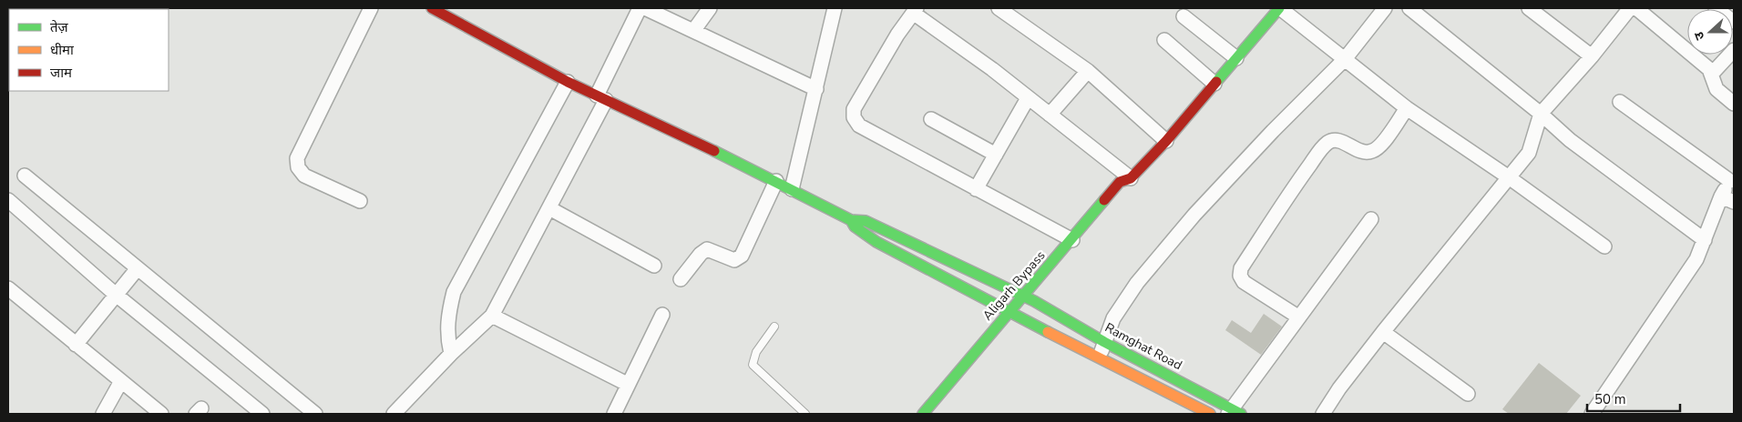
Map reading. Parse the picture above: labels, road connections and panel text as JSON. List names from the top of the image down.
{
  "streets": {
    "main road": ["Aligarh Bypass", "Ramghat Road"]
  },
  "crossings": [
    ["Aligarh Bypass", "Ramghat Road"]
  ],
  "legend": ["तेज़", "धीमा", "जाम"],
  "scale_bar": "50 m",
  "north": "left"
}
